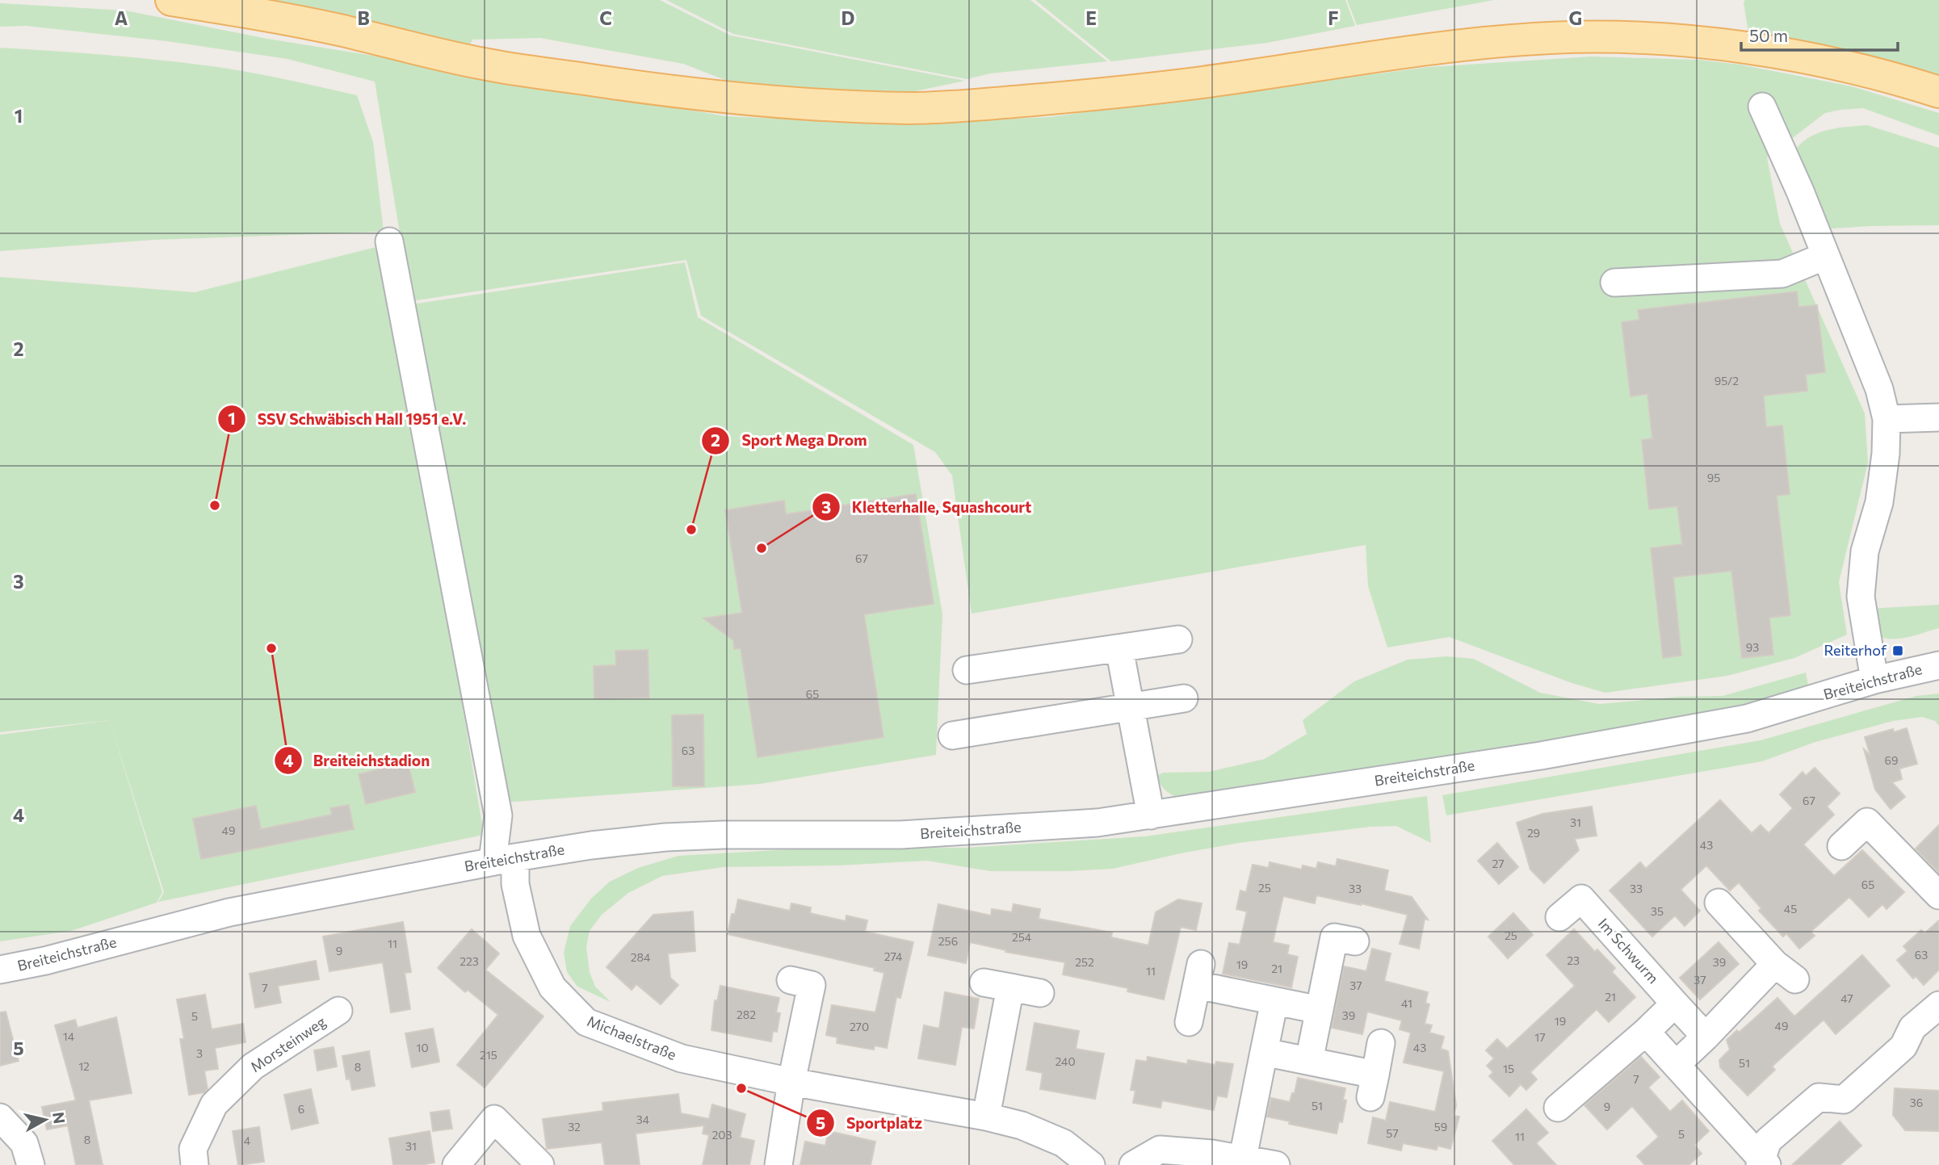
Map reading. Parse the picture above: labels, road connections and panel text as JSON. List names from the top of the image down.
{
  "streets": {
    "street": [
      "Breiteichstraße",
      "Im Schwurm",
      "Michaelstraße",
      "Morsteinweg"
    ]
  },
  "crossings": [
    ["Breiteichstraße", "Michaelstraße"]
  ],
  "places": {
    "other": [
      "SSV Schwäbisch Hall 1951 e.V.",
      "Sport Mega Drom",
      "Kletterhalle, Squashcourt",
      "Breiteichstadion",
      "Sportplatz"
    ],
    "transit": ["Reiterhof"]
  },
  "house_numbers": [
    "95/2",
    "95",
    "67",
    "93",
    "65",
    "63",
    "69",
    "67",
    "31",
    "49",
    "29",
    "43",
    "27",
    "65",
    "25",
    "33",
    "33",
    "45",
    "35",
    "25",
    "254",
    "256",
    "11",
    "9",
    "63",
    "274",
    "284",
    "23",
    "223",
    "252",
    "39",
    "19",
    "21",
    "11",
    "37",
    "37",
    "7",
    "21",
    "47",
    "41",
    "282",
    "39",
    "5",
    "19",
    "49",
    "270",
    "14",
    "17",
    "10",
    "43",
    "3",
    "215",
    "240",
    "51",
    "12",
    "8",
    "15",
    "7",
    "36",
    "51",
    "9",
    "6",
    "34",
    "32",
    "59",
    "57",
    "5",
    "203",
    "11",
    "8",
    "4",
    "31"
  ],
  "scale_bar": "50 m",
  "north": "right",
  "grid": {
    "columns": [
      "A",
      "B",
      "C",
      "D",
      "E",
      "F",
      "G"
    ],
    "rows": [
      "1",
      "2",
      "3",
      "4",
      "5"
    ]
  }
}
